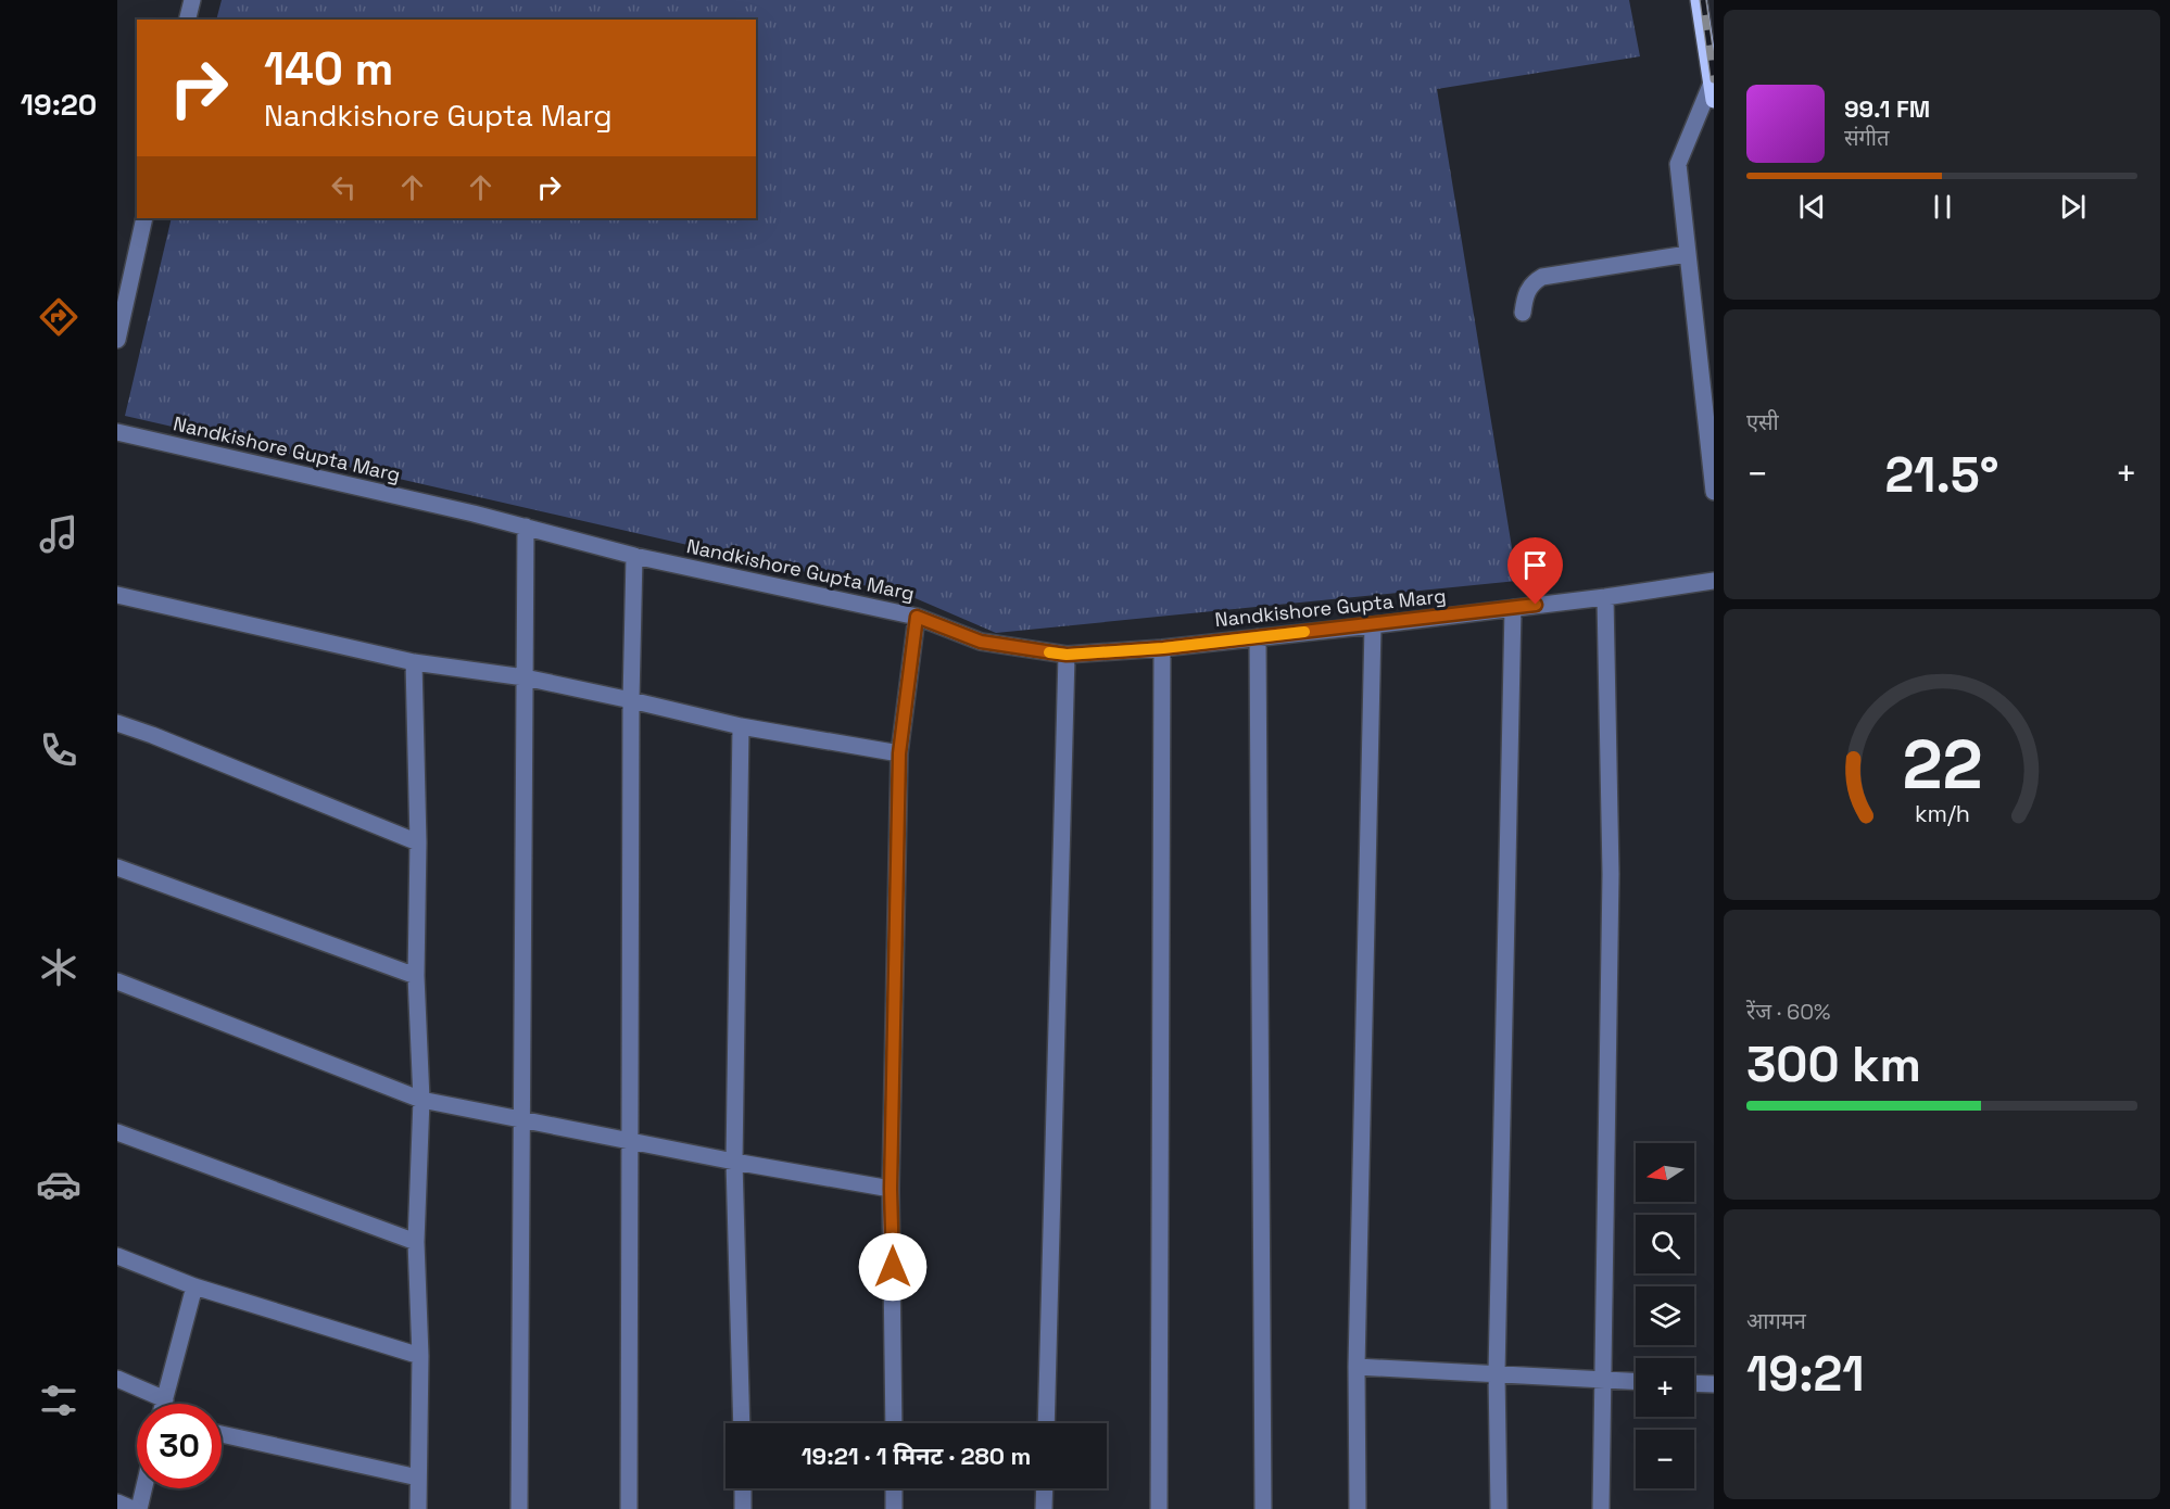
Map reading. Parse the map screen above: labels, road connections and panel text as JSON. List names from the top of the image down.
{
  "streets": {
    "street": ["Nandkishore Gupta Marg"]
  },
  "north": "left",
  "page": {
    "tabs": "19:20",
    "turn": ["140 m", "Nandkishore Gupta Marg"],
    "song": ["99.1 FM", "संगीत"],
    "tile": [
      "एसी",
      ["रेंज · 60%", "300 km"],
      ["आगमन", "19:21"]
    ],
    "heat": ["−", "21.5°", "+"],
    "map_buttons": ["+", "−"],
    "limit": "30",
    "trip": "19:21 · 1 मिनट · 280 m",
    "gauge": ["22", "km/h"]
  }
}
